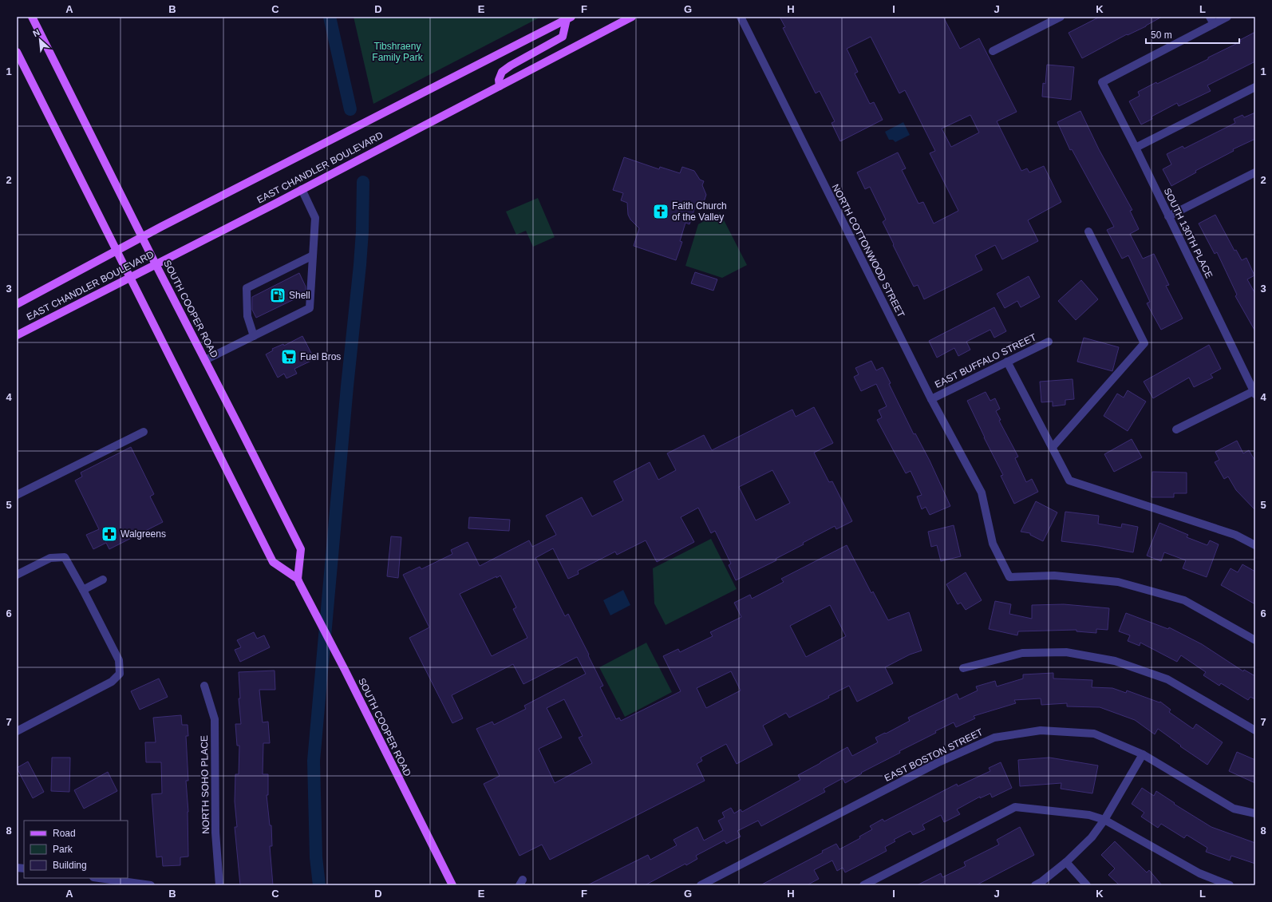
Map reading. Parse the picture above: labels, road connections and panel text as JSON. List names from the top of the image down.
{
  "streets": {
    "main road": ["EAST CHANDLER BOULEVARD", "SOUTH COOPER ROAD"],
    "street": [
      "SOUTH 130TH PLACE",
      "NORTH COTTONWOOD STREET",
      "EAST BUFFALO STREET",
      "EAST BOSTON STREET",
      "NORTH SOHO PLACE"
    ]
  },
  "crossings": [
    ["EAST CHANDLER BOULEVARD", "SOUTH COOPER ROAD"],
    ["NORTH COTTONWOOD STREET", "EAST BUFFALO STREET"]
  ],
  "parks": ["Tibshraeny Family Park"],
  "places": {
    "church": ["Faith Church of the Valley"],
    "fuel station": ["Shell"],
    "supermarket": ["Fuel Bros"],
    "pharmacy": ["Walgreens"]
  },
  "legend": ["Road", "Park", "Building"],
  "scale_bar": "50 m",
  "north": "top left",
  "grid": {
    "columns": [
      "A",
      "B",
      "C",
      "D",
      "E",
      "F",
      "G",
      "H",
      "I",
      "J",
      "K",
      "L"
    ],
    "rows": [
      "1",
      "2",
      "3",
      "4",
      "5",
      "6",
      "7",
      "8"
    ]
  }
}
